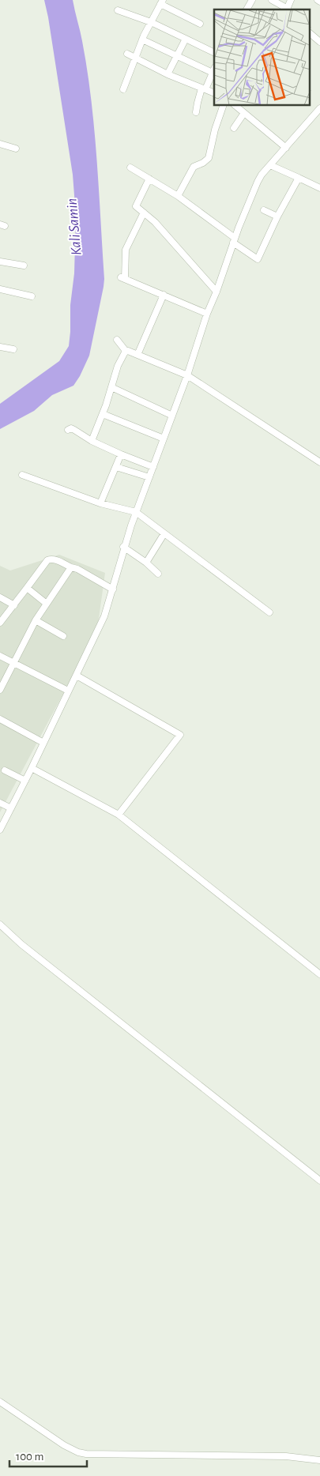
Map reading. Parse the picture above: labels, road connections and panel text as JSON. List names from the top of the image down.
{
  "water": ["Kali Samin"],
  "scale_bar": "100 m"
}
